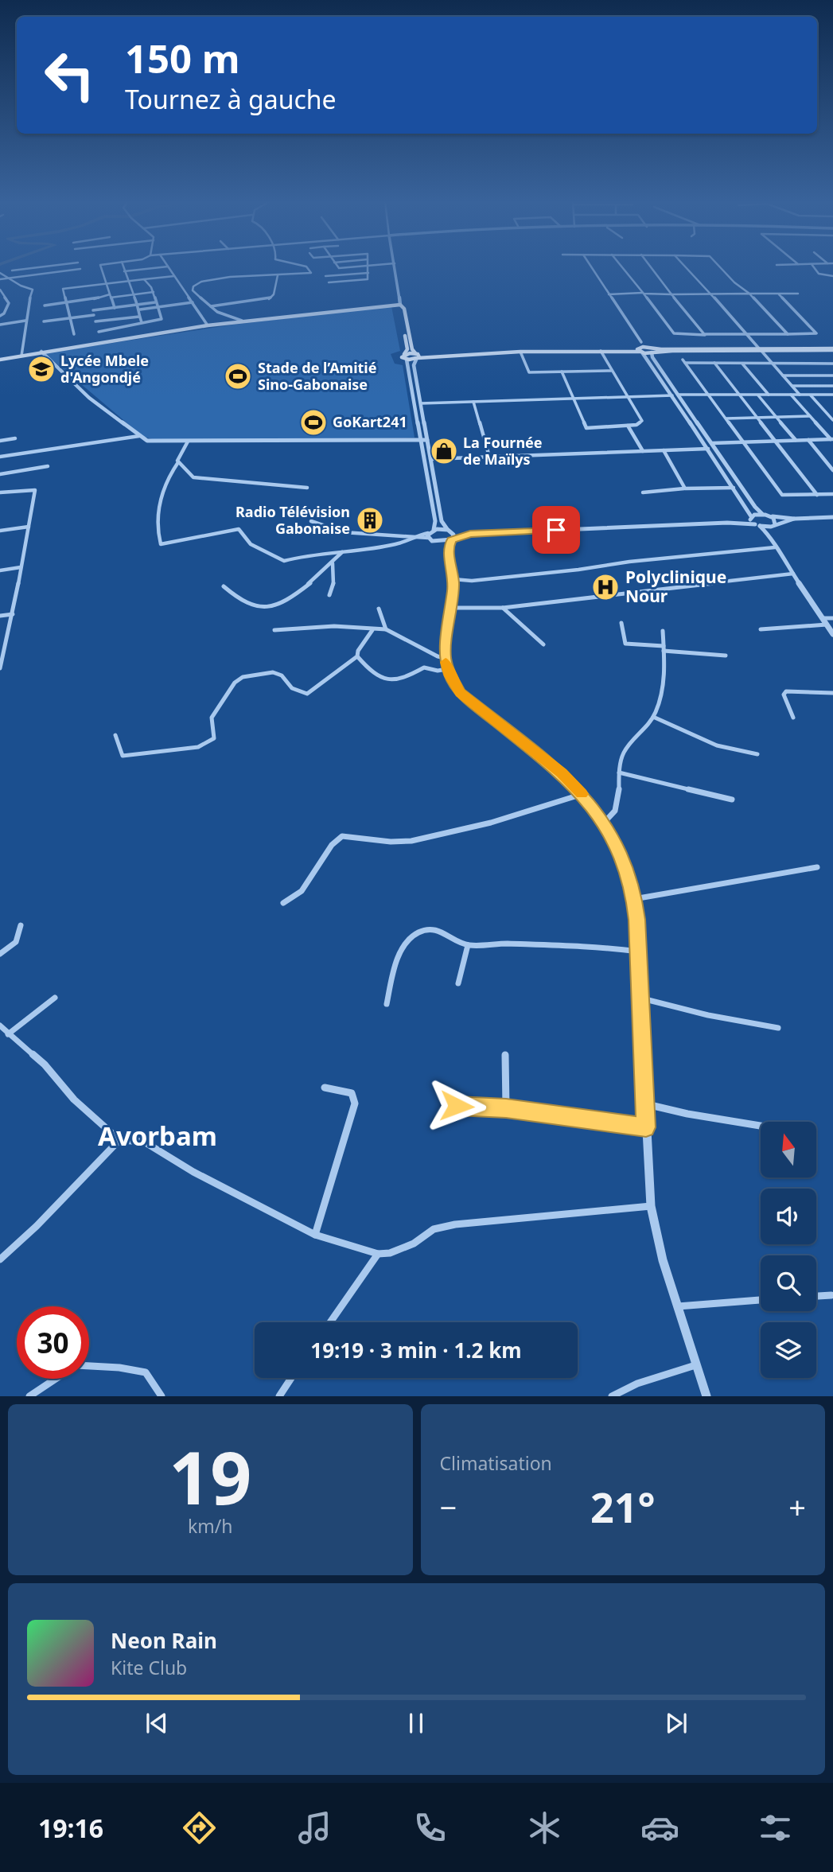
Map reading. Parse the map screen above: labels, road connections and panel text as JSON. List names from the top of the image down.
{
  "districts": ["Avorbam"],
  "places": {
    "school or university": ["Lycée Mbele d'Angondjé"],
    "sports": ["Stade de l’Amitié Sino-Gabonaise", "GoKart241"],
    "shop": ["La Fournée de Maïlys"],
    "building": ["Radio Télévision Gabonaise"],
    "hospital": ["Polyclinique Nour"]
  },
  "north": "top",
  "page": {
    "turn": ["150 m", "Tournez à gauche"],
    "limit": "30",
    "trip": "19:19 · 3 min · 1.2 km",
    "tile": [
      ["19", "km/h"],
      "Climatisation"
    ],
    "heat": ["−", "21°", "+"],
    "song": ["Neon Rain", "Kite Club"],
    "tabs": "19:16"
  }
}
